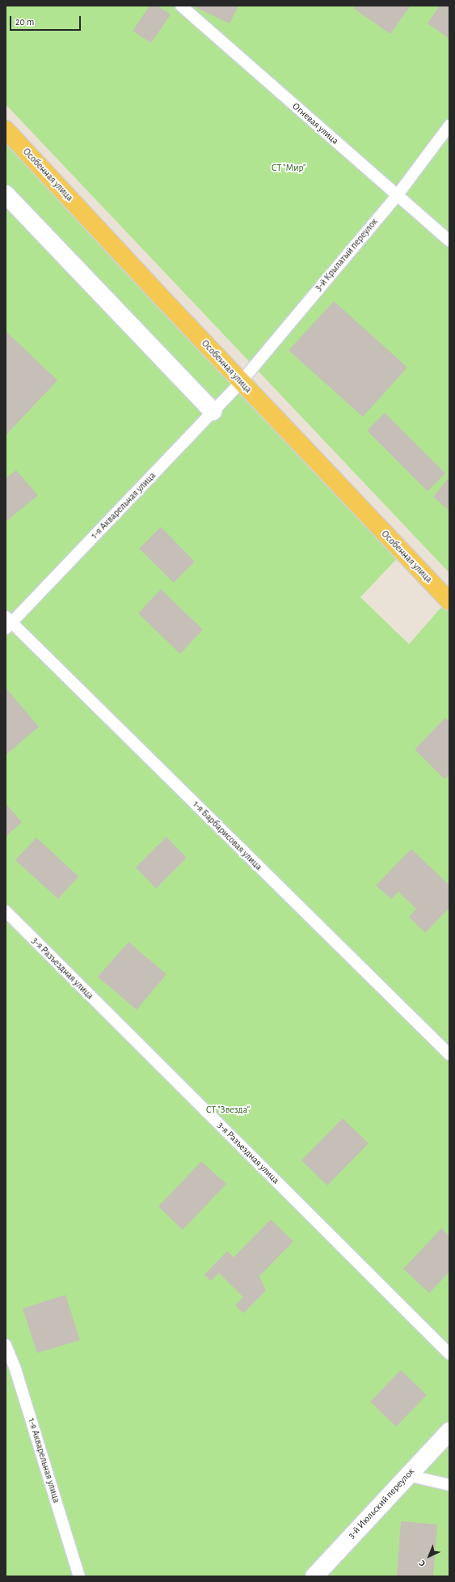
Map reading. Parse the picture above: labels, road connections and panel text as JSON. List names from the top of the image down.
{
  "streets": {
    "main road": ["Особенная улица"],
    "street": ["3-й Июльский переулок"],
    "lane": [
      "Огневая улица",
      "3-й Крылатый переулок",
      "1-я Акварельная улица",
      "1-я Барбарисовая улица",
      "3-я Разъездная улица"
    ]
  },
  "crossings": [
    ["Огневая улица", "3-й Крылатый переулок"],
    ["Особенная улица", "3-й Крылатый переулок"],
    ["Особенная улица", "1-я Акварельная улица"],
    ["3-й Крылатый переулок", "1-я Акварельная улица"],
    ["1-я Акварельная улица", "1-я Барбарисовая улица"]
  ],
  "parks": ["СТ \"Мир\"", "СТ \"Звезда\""],
  "scale_bar": "20 m",
  "north": "bottom left"
}
